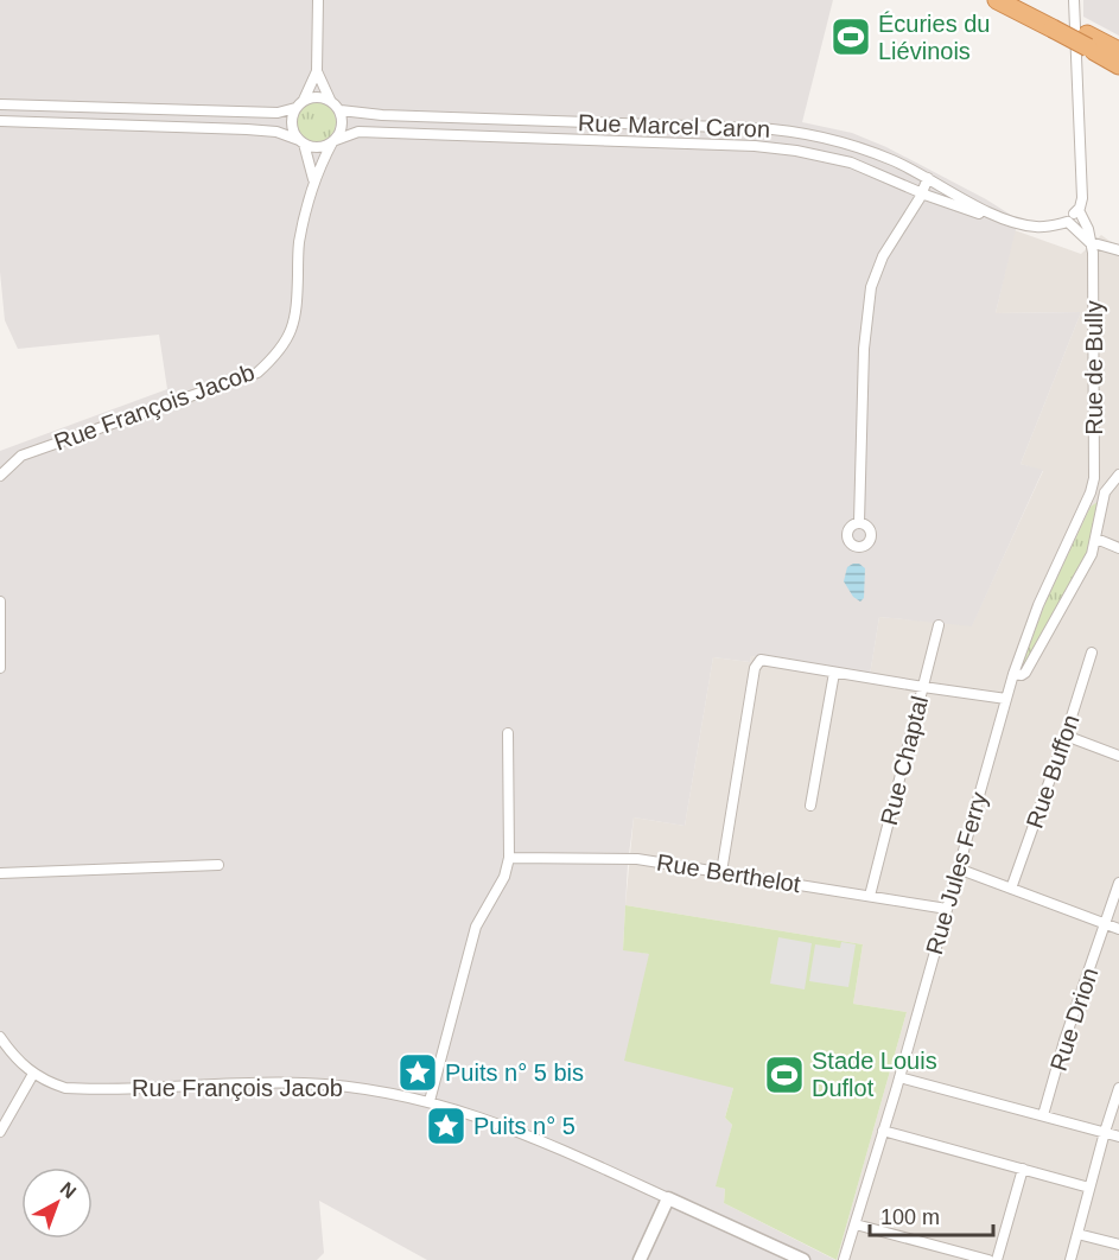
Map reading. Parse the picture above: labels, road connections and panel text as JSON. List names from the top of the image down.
{
  "streets": {
    "street": [
      "Rue Marcel Caron",
      "Rue de Bully",
      "Rue François Jacob",
      "Rue Chaptal",
      "Rue Buffon",
      "Rue Berthelot",
      "Rue Jules Ferry",
      "Rue Drion"
    ]
  },
  "crossings": [
    ["Rue de Bully", "Rue Jules Ferry"],
    ["Rue Chaptal", "Rue Berthelot"],
    ["Rue Berthelot", "Rue Jules Ferry"]
  ],
  "places": {
    "sports": ["Écuries du Liévinois", "Stade Louis Duflot"],
    "place": ["Puits n° 5 bis", "Puits n° 5"]
  },
  "scale_bar": "100 m",
  "north": "top right"
}
